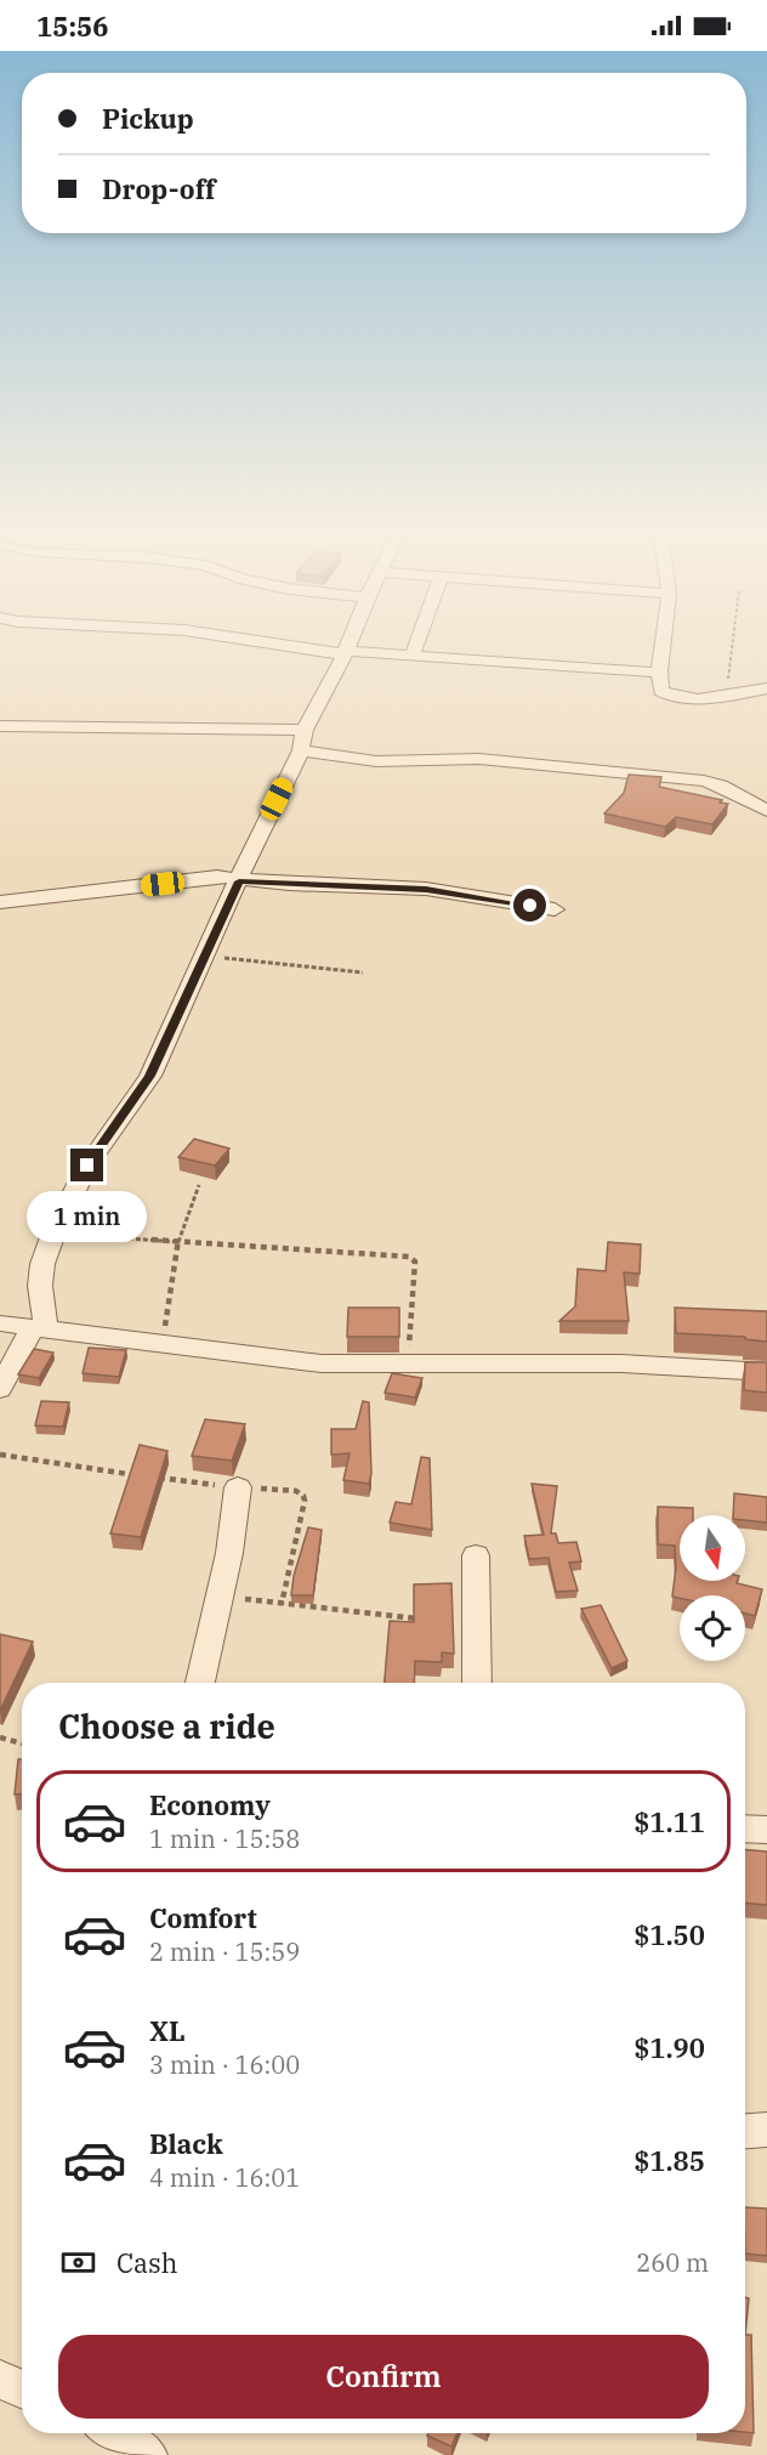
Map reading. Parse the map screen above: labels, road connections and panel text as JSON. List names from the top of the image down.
{
  "north": "bottom",
  "page": {
    "status": "15:56",
    "banner": ["Pickup", "Drop-off"],
    "bubble": "1 min",
    "heading": "Choose a ride",
    "list": [
      {
        "name": "Economy",
        "note": "1 min · 15:58",
        "value": "$1.11"
      },
      {
        "name": "Comfort",
        "note": "2 min · 15:59",
        "value": "$1.50"
      },
      {
        "name": "XL",
        "note": "3 min · 16:00",
        "value": "$1.90"
      },
      {
        "name": "Black",
        "note": "4 min · 16:01",
        "value": "$1.85"
      }
    ],
    "pay": ["Cash", "260 m"],
    "buttons": "Confirm"
  }
}
